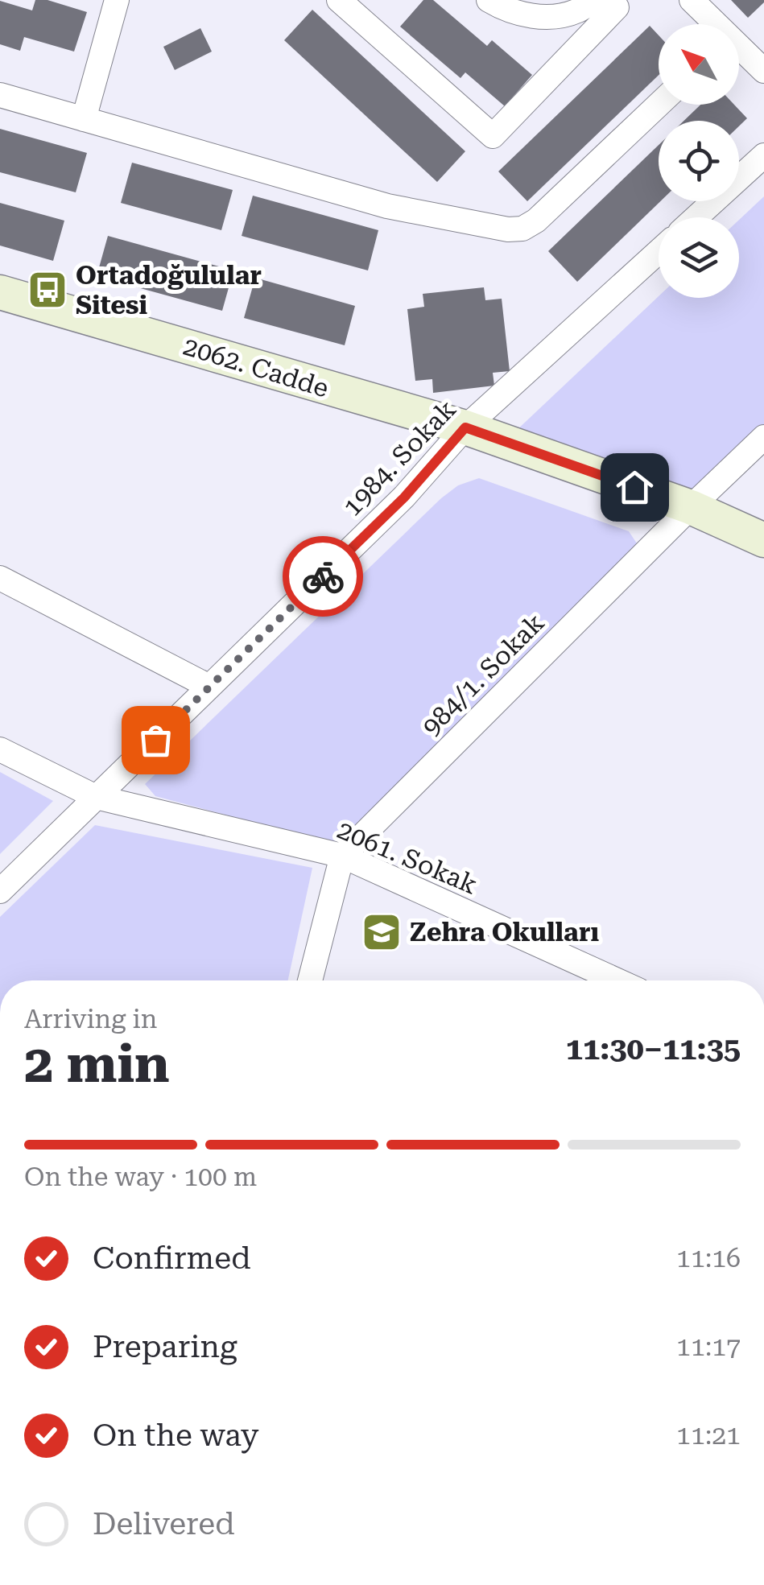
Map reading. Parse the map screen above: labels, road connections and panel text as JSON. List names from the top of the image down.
{
  "streets": {
    "street": [
      "2062. Cadde",
      "1984. Sokak",
      "984/1. Sokak",
      "2061. Sokak"
    ]
  },
  "crossings": [
    ["2062. Cadde", "1984. Sokak"],
    ["2062. Cadde", "984/1. Sokak"],
    ["1984. Sokak", "2061. Sokak"],
    ["984/1. Sokak", "2061. Sokak"]
  ],
  "places": {
    "bus stop": ["Ortadoğulular Sitesi"],
    "school or university": ["Zehra Okulları"]
  },
  "north": "top left",
  "page": {
    "heading": ["2 min", "Arriving in", "11:30–11:35"],
    "bar": "On the way · 100 m",
    "list": [
      ["Confirmed", "11:16"],
      ["Preparing", "11:17"],
      ["On the way", "11:21"],
      "Delivered"
    ]
  }
}
